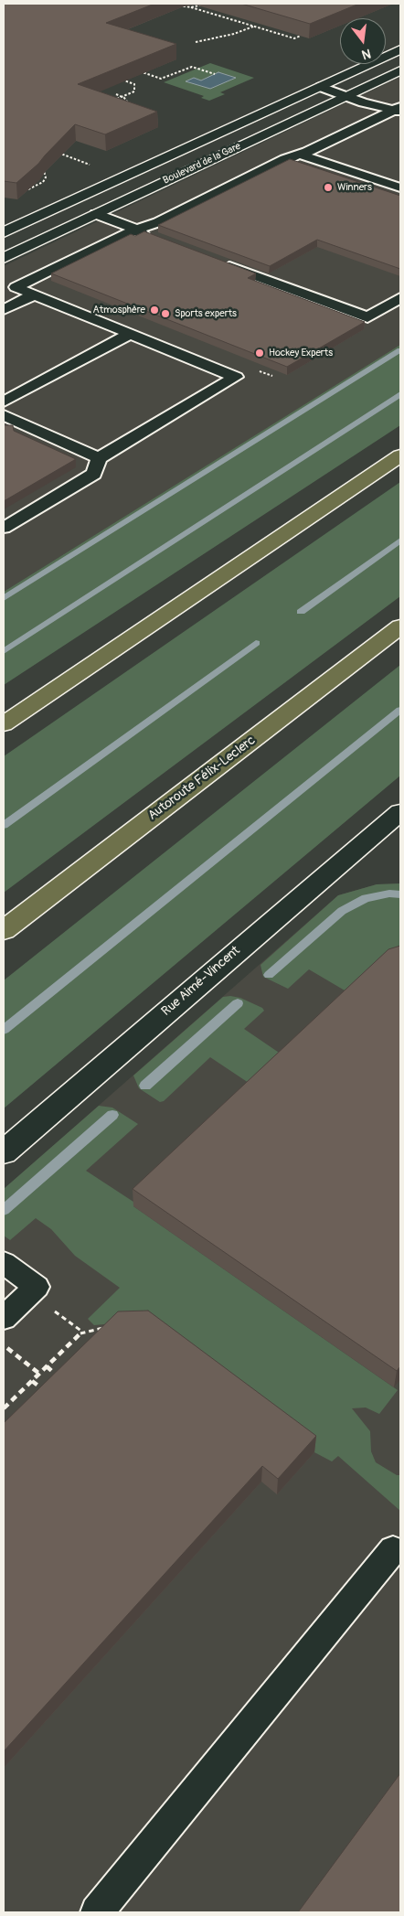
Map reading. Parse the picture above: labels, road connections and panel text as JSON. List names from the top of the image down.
{
  "streets": {
    "highway": ["Autoroute Félix-Leclerc"],
    "main road": ["Boulevard de la Gare", "Rue Aimé-Vincent"]
  },
  "places": [
    "Winners",
    "Atmosphère",
    "Sports experts",
    "Hockey Experts"
  ],
  "north": "bottom"
}
